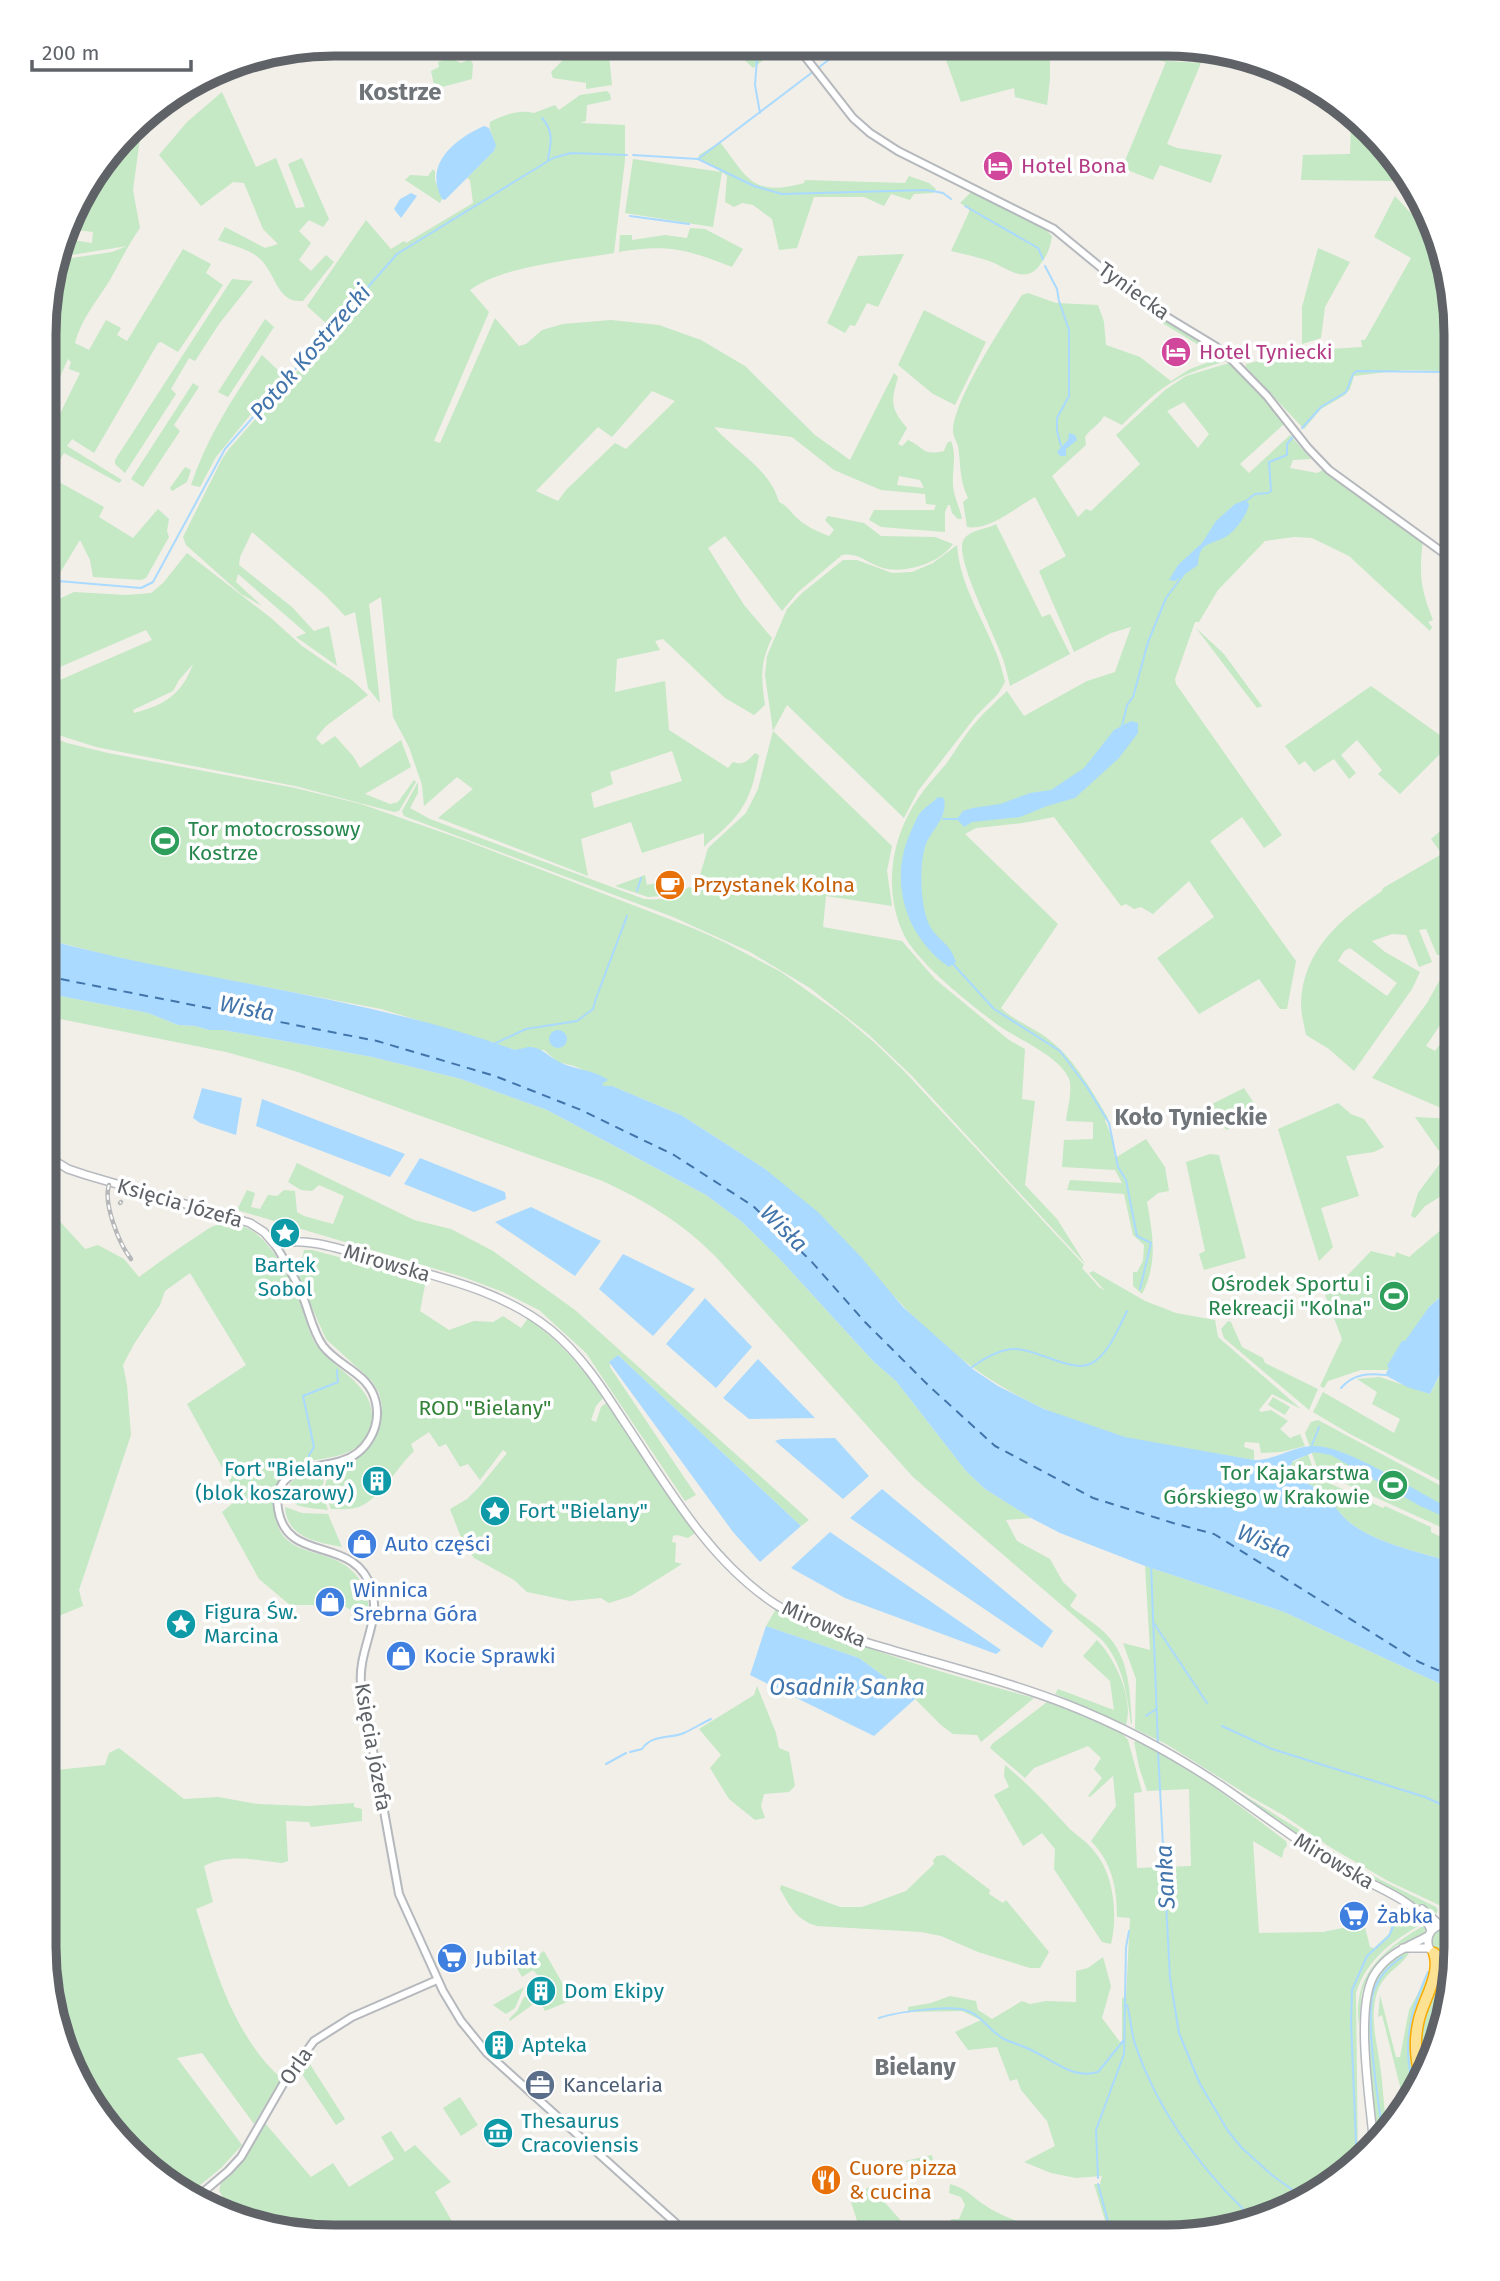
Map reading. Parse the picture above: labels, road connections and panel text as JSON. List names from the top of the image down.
{
  "streets": {
    "main road": ["Księcia Józefa", "Mirowska"],
    "street": ["Tyniecka", "Orla"]
  },
  "crossings": [
    ["Księcia Józefa", "Mirowska"],
    ["Księcia Józefa", "Orla"]
  ],
  "districts": ["Kostrze", "Koło Tynieckie", "Bielany"],
  "water": [
    "Potok Kostrzecki",
    "Wisła",
    "Osadnik Sanka",
    "Sanka"
  ],
  "parks": ["ROD \"Bielany\""],
  "places": {
    "hotel": ["Hotel Bona", "Hotel Tyniecki"],
    "sports": ["Tor motocrossowy Kostrze", "Ośrodek Sportu i Rekreacji \"Kolna\"", "Tor Kajakarstwa Górskiego w Krakowie"],
    "cafe": ["Przystanek Kolna"],
    "place": ["Bartek Sobol", "Fort \"Bielany\"", "Figura Św. Marcina"],
    "building": ["Fort \"Bielany\" (blok koszarowy)", "Dom Ekipy", "Apteka"],
    "shop": ["Auto części", "Winnica Srebrna Góra", "Kocie Sprawki"],
    "supermarket": ["Żabka", "Jubilat"],
    "office": ["Kancelaria"],
    "museum": ["Thesaurus Cracoviensis"],
    "restaurant": ["Cuore pizza & cucina"]
  },
  "scale_bar": "200 m"
}
